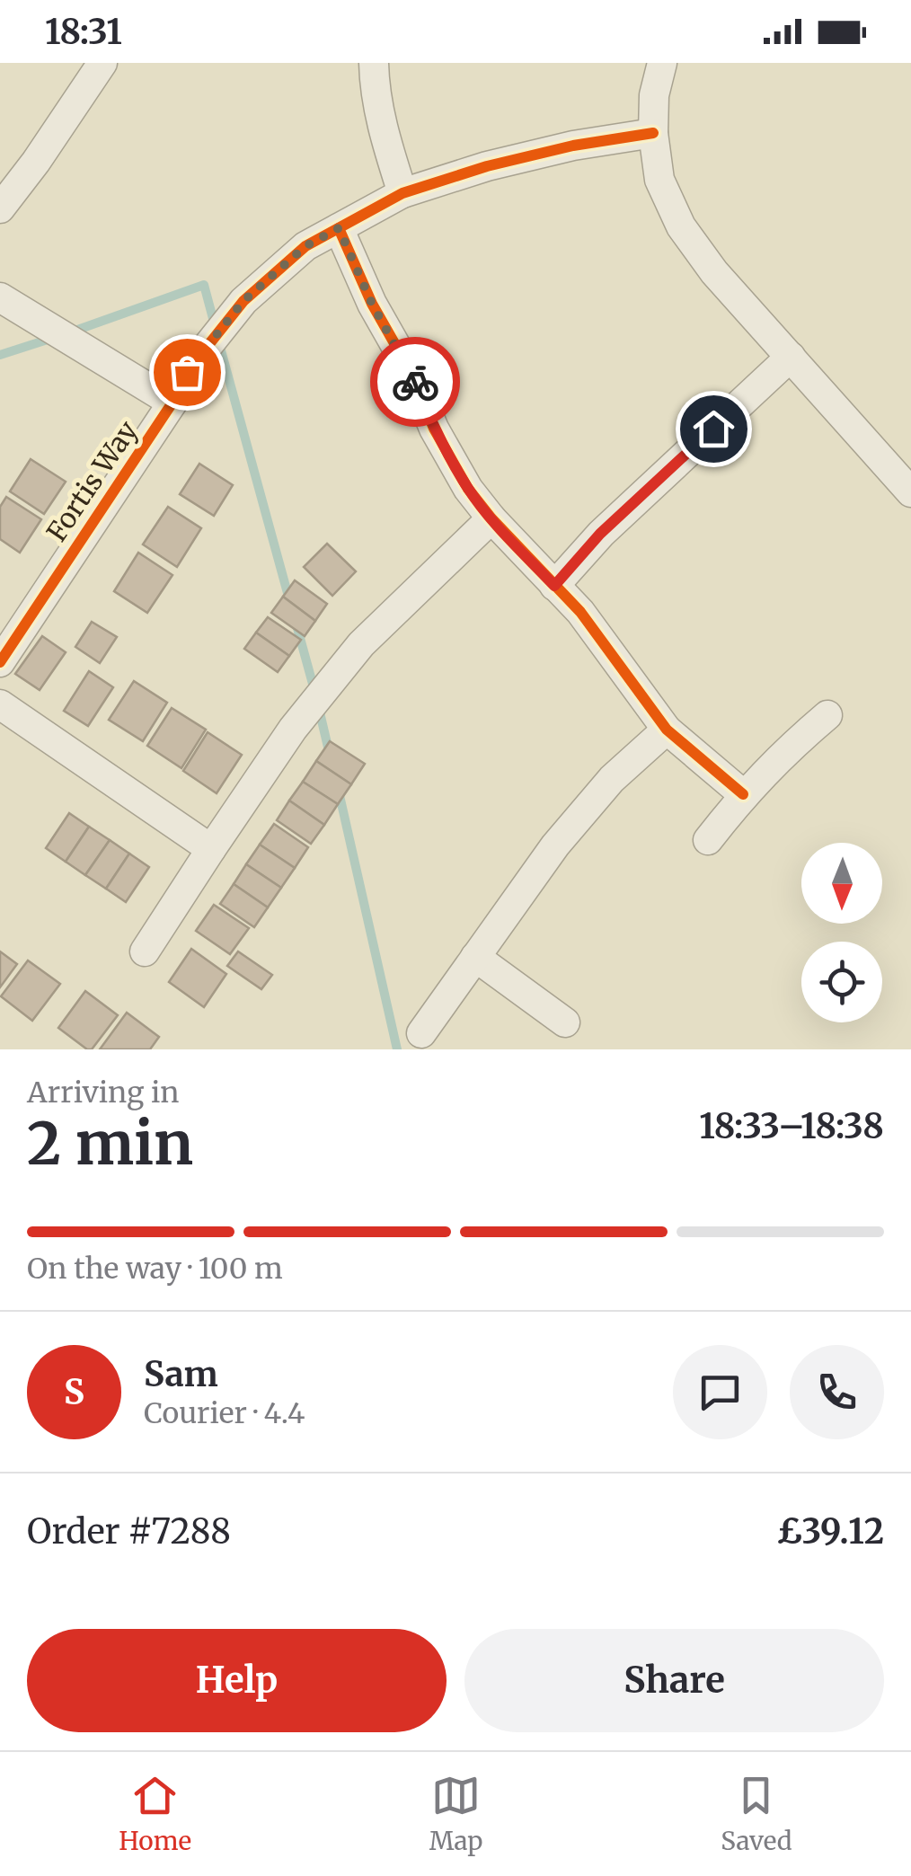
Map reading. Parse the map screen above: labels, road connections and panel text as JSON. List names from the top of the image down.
{
  "streets": {
    "street": ["Fortis Way"]
  },
  "north": "bottom",
  "page": {
    "status": "18:31",
    "heading": ["2 min", "Arriving in", "18:33–18:38"],
    "panel": [
      "Sam",
      "Courier · 4.4",
      "Order #7288",
      "£39.12"
    ],
    "bar": "On the way · 100 m",
    "round": "S",
    "buttons": ["Help", "Share"],
    "tabs": ["Home", "Map", "Saved"]
  }
}
